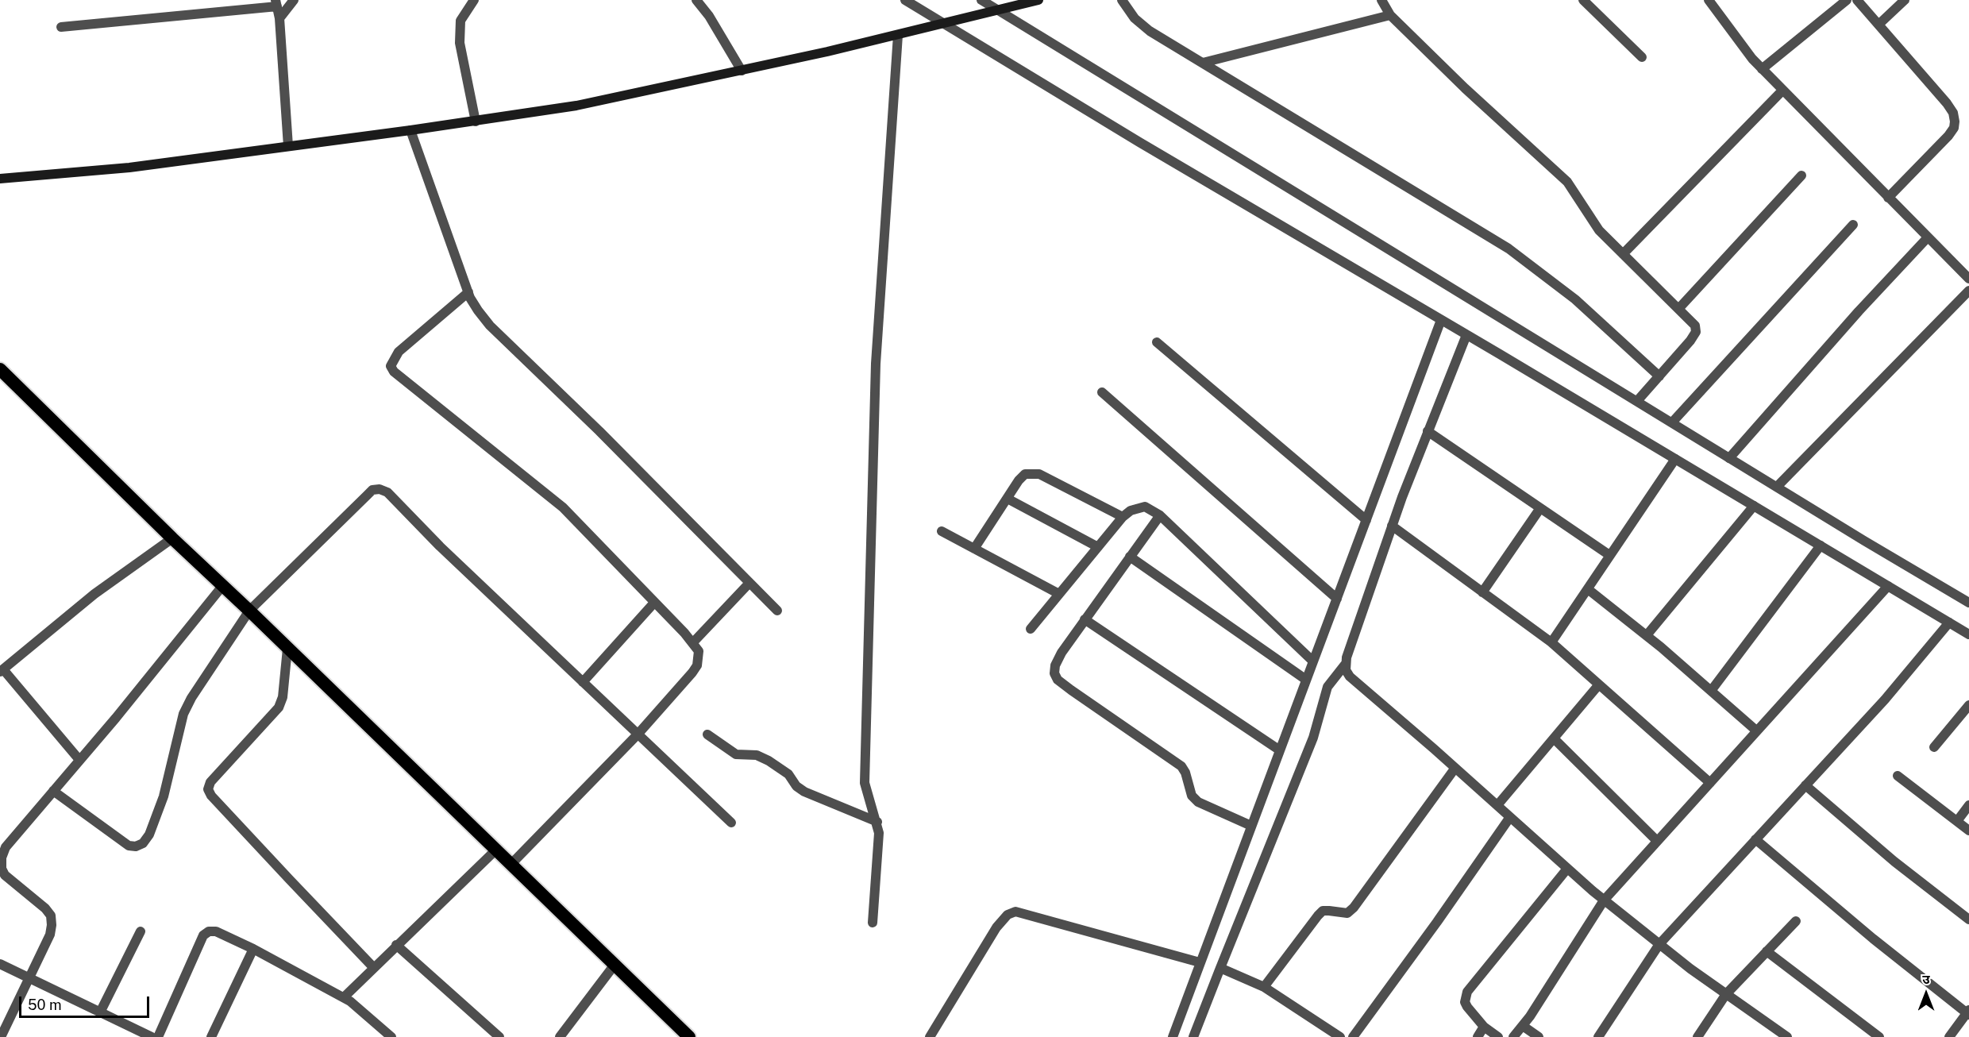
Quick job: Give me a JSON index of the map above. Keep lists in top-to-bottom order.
{
  "scale_bar": "50 m",
  "north": "top"
}
